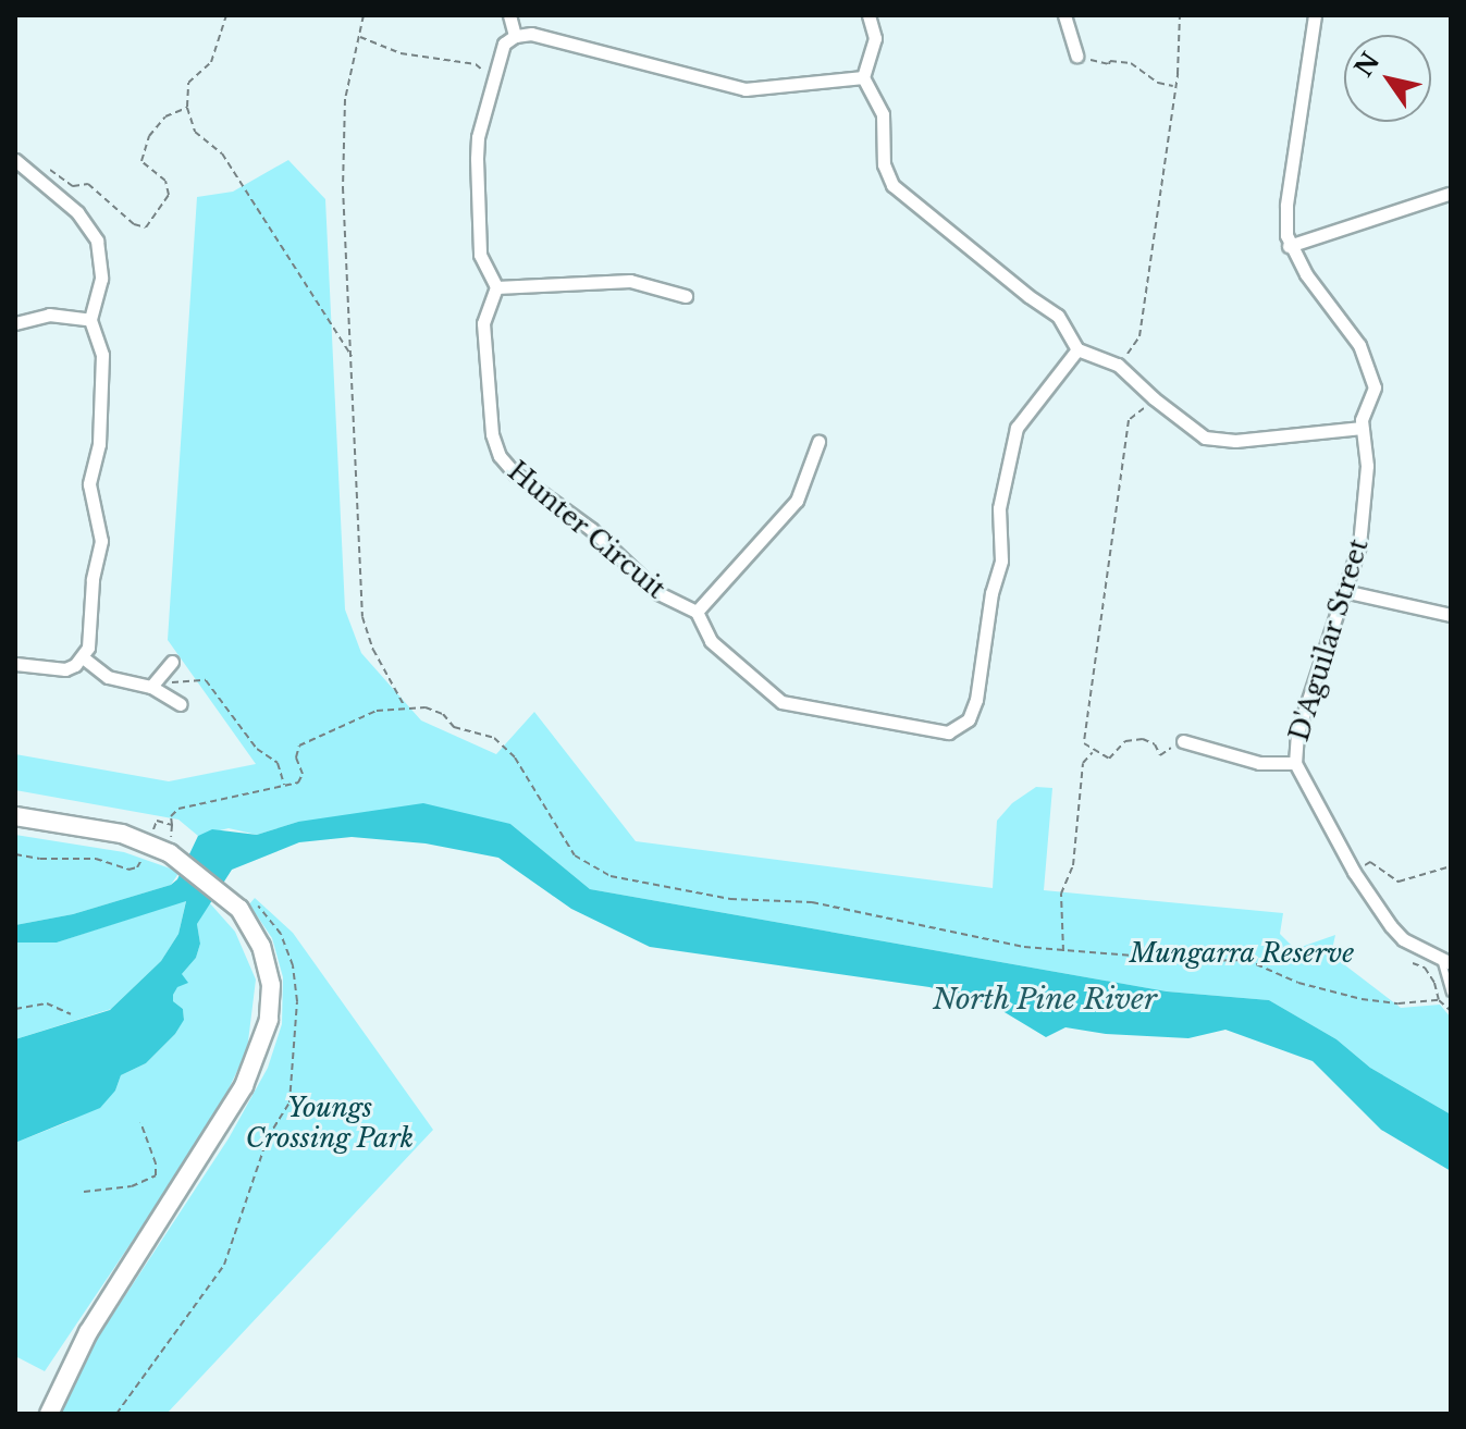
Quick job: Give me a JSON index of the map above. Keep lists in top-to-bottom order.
{
  "streets": {
    "street": ["Hunter Circuit", "D'Aguilar Street"]
  },
  "water": ["North Pine River"],
  "parks": ["Mungarra Reserve", "Youngs Crossing Park"],
  "north": "top left"
}
